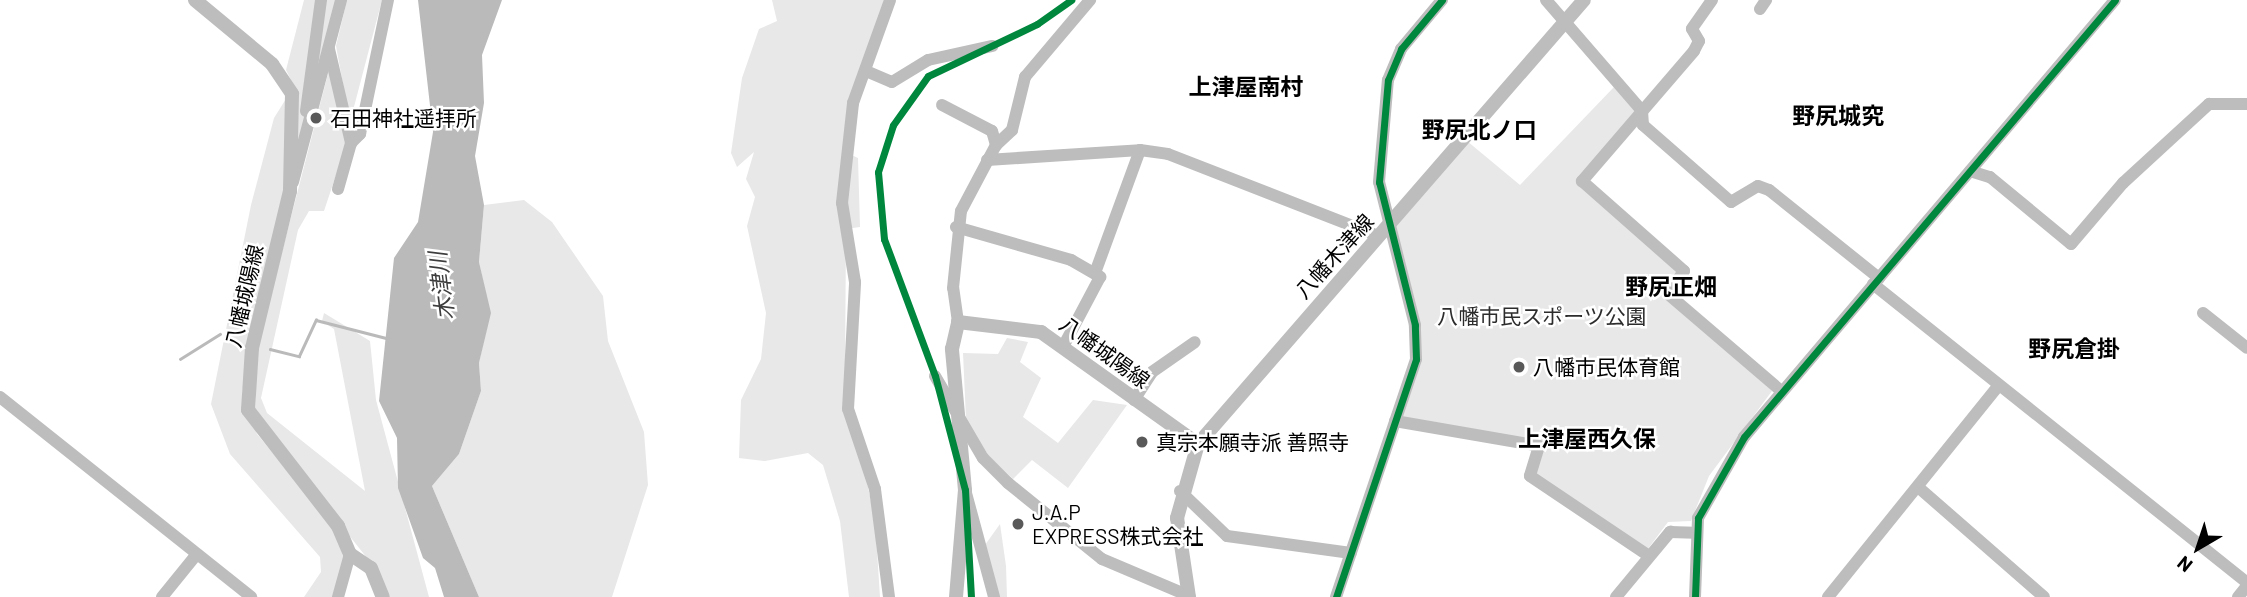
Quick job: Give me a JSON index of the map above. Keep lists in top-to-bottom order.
{
  "streets": {
    "main road": ["八幡木津線", "八幡城陽線"]
  },
  "crossings": [
    ["八幡木津線", "八幡城陽線"]
  ],
  "districts": [
    "上津屋南村",
    "野尻城究",
    "野尻北ノ口",
    "野尻正畑",
    "野尻倉掛",
    "上津屋西久保"
  ],
  "water": ["木津川"],
  "parks": ["八幡市民スポーツ公園"],
  "places": [
    "石田神社遥拝所",
    "八幡市民体育館",
    "真宗本願寺派 善照寺",
    "J.A.P EXPRESS株式会社"
  ],
  "north": "bottom left"
}
